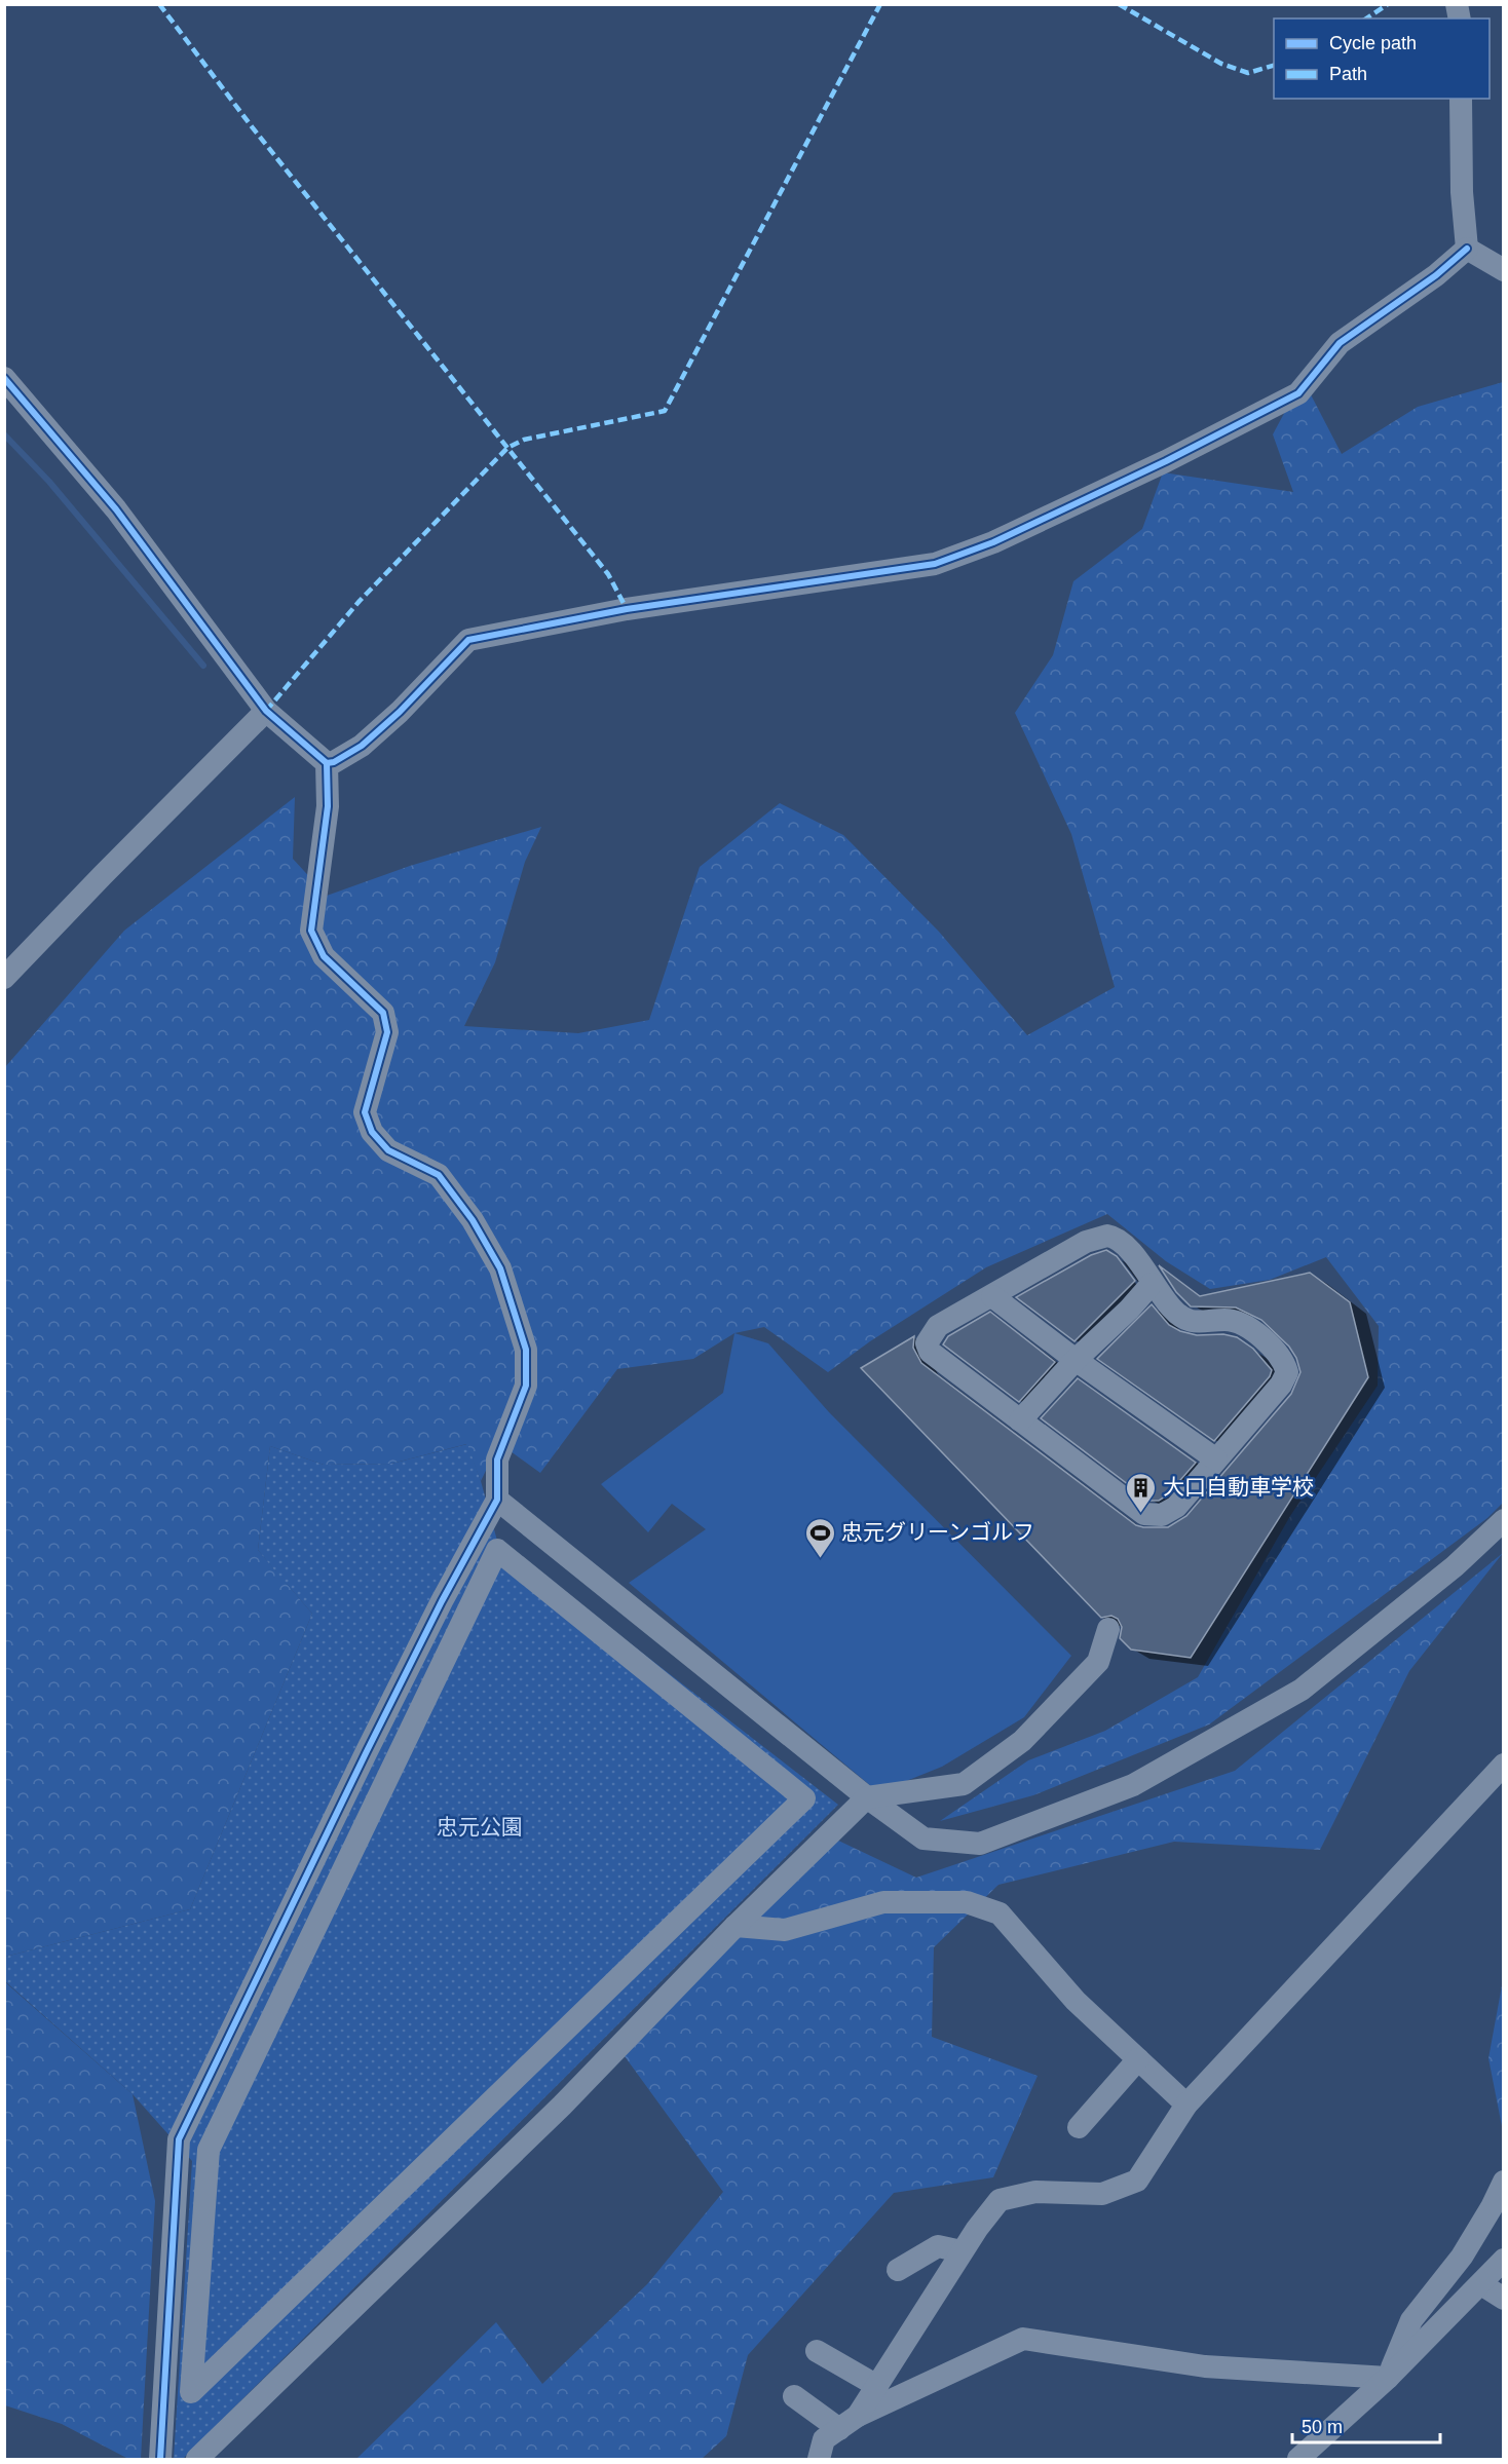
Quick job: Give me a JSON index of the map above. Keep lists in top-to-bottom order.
{
  "parks": ["忠元公園"],
  "places": {
    "building": ["大口自動車学校"],
    "sports": ["忠元グリーンゴルフ"]
  },
  "legend": ["Cycle path", "Path"],
  "scale_bar": "50 m"
}
